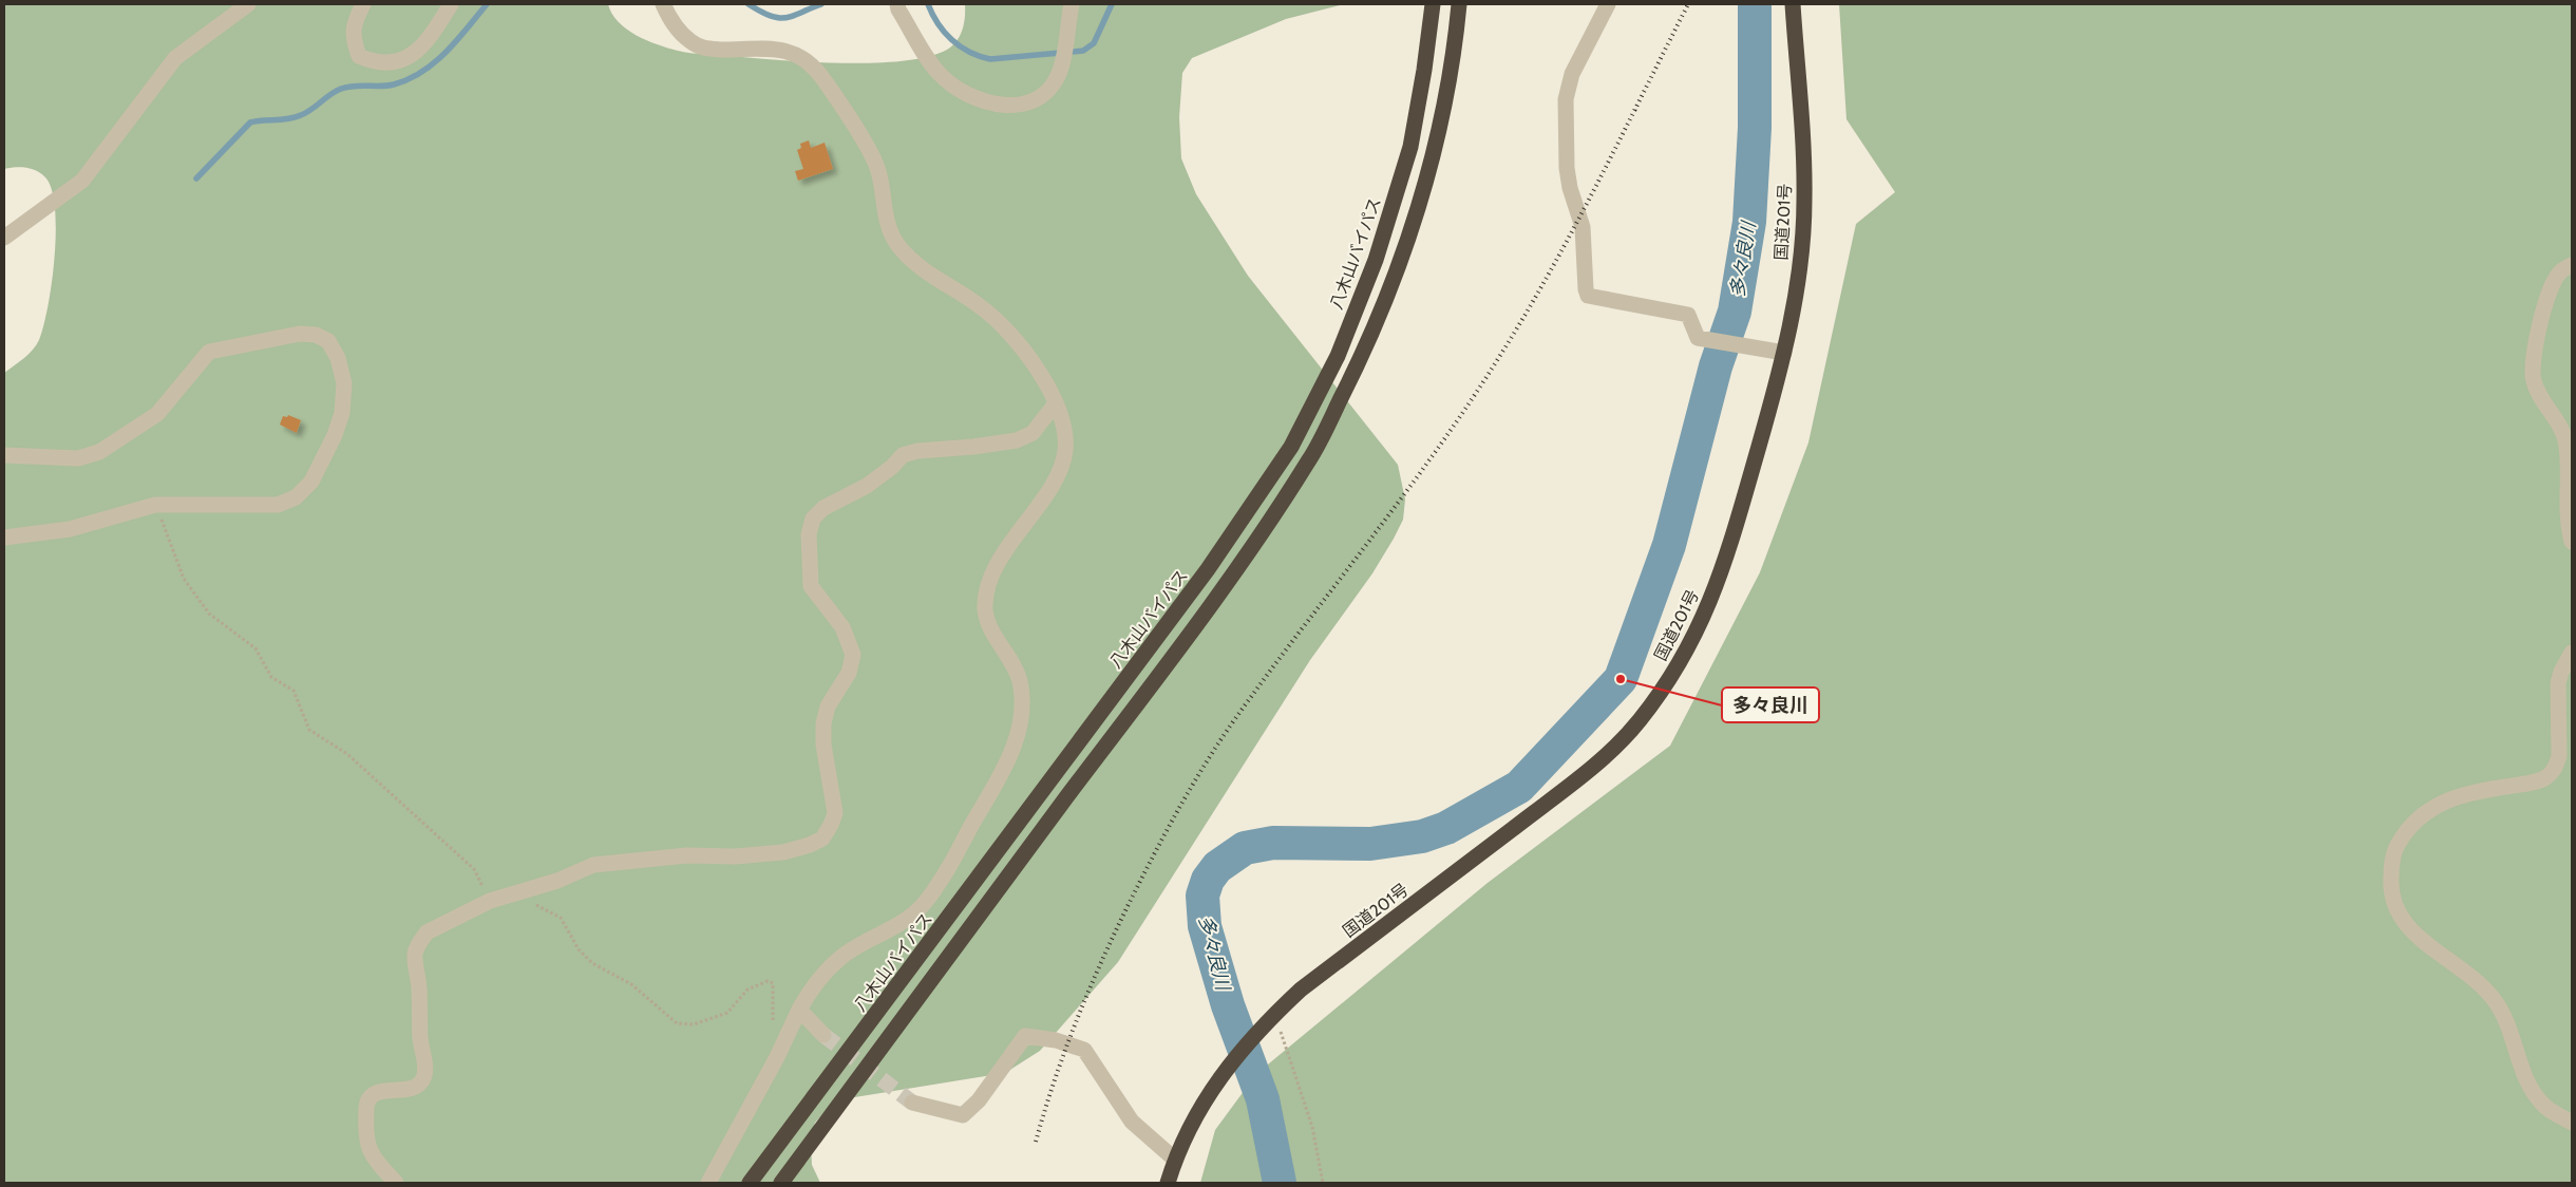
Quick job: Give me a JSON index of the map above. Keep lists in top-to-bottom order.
{
  "streets": {
    "highway": ["国道201号", "八木山バイパス"]
  },
  "water": ["多々良川"],
  "places": ["多々良川"]
}
